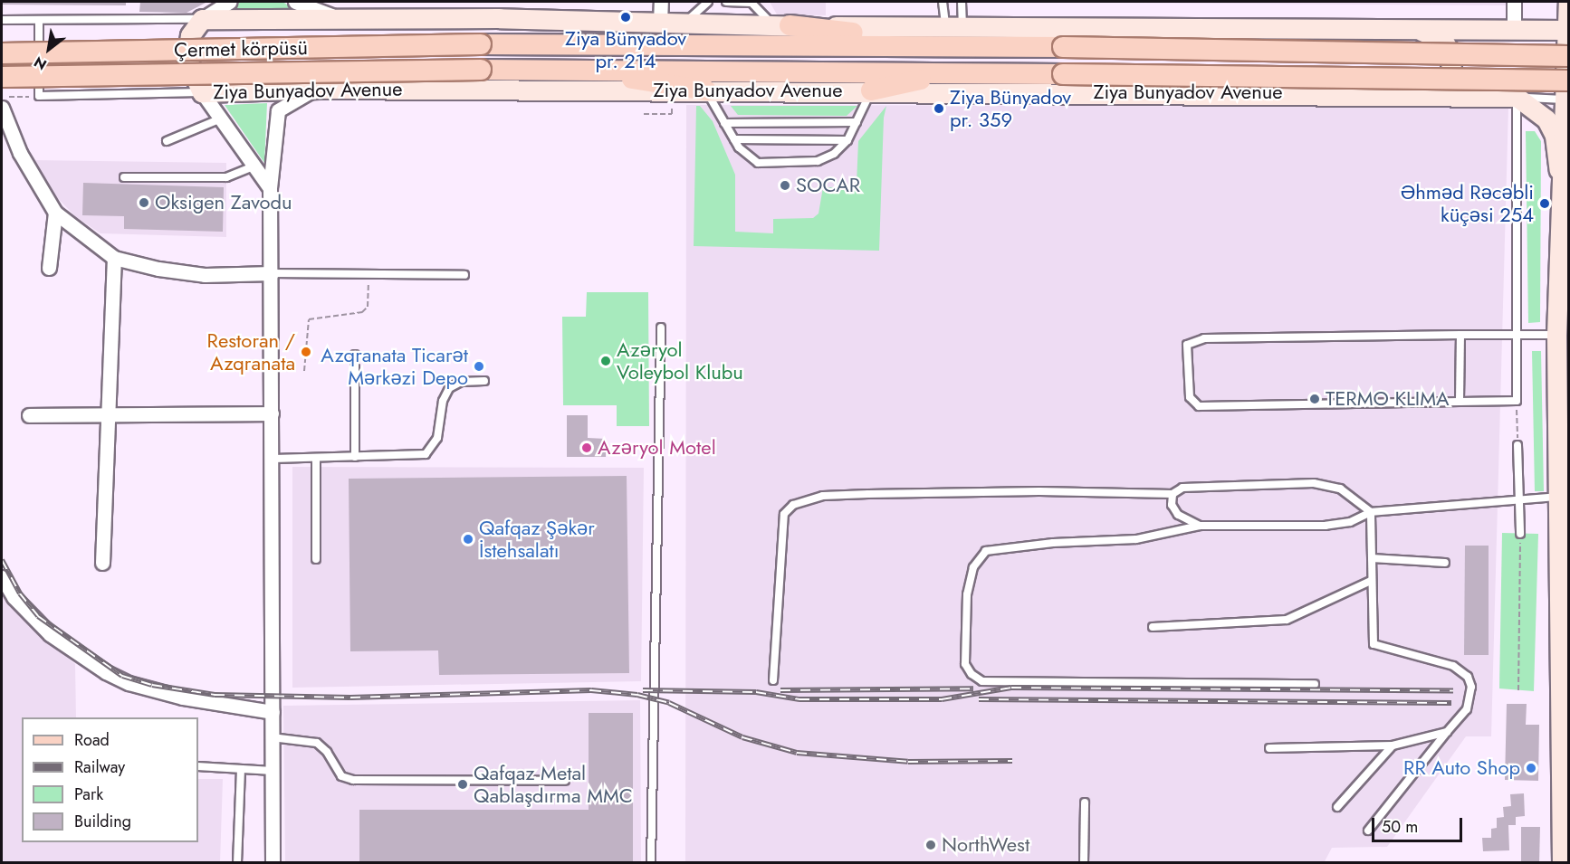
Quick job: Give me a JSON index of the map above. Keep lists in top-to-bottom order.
{
  "streets": {
    "main road": ["Çermet körpüsü", "Ziya Bunyadov Avenue"]
  },
  "crossings": [
    ["Çermet körpüsü", "Ziya Bunyadov Avenue"]
  ],
  "places": [
    "Ziya Bünyadov pr. 214",
    "Ziya Bünyadov pr. 359",
    "SOCAR",
    "Oksigen Zavodu",
    "Əhməd Rəcəbli küçəsi 254",
    "Restoran / Azqranata",
    "Azəryol Voleybol Klubu",
    "Azqranata Ticarət Mərkəzi Depo",
    "TERMO KLIMA",
    "Azəryol Motel",
    "Qafqaz Şəkər İstehsalatı",
    "RR Auto Shop",
    "Qafqaz Metal Qablaşdırma MMC",
    "NorthWest"
  ],
  "legend": [
    "Road",
    "Railway",
    "Park",
    "Building"
  ],
  "scale_bar": "50 m",
  "north": "bottom left"
}
